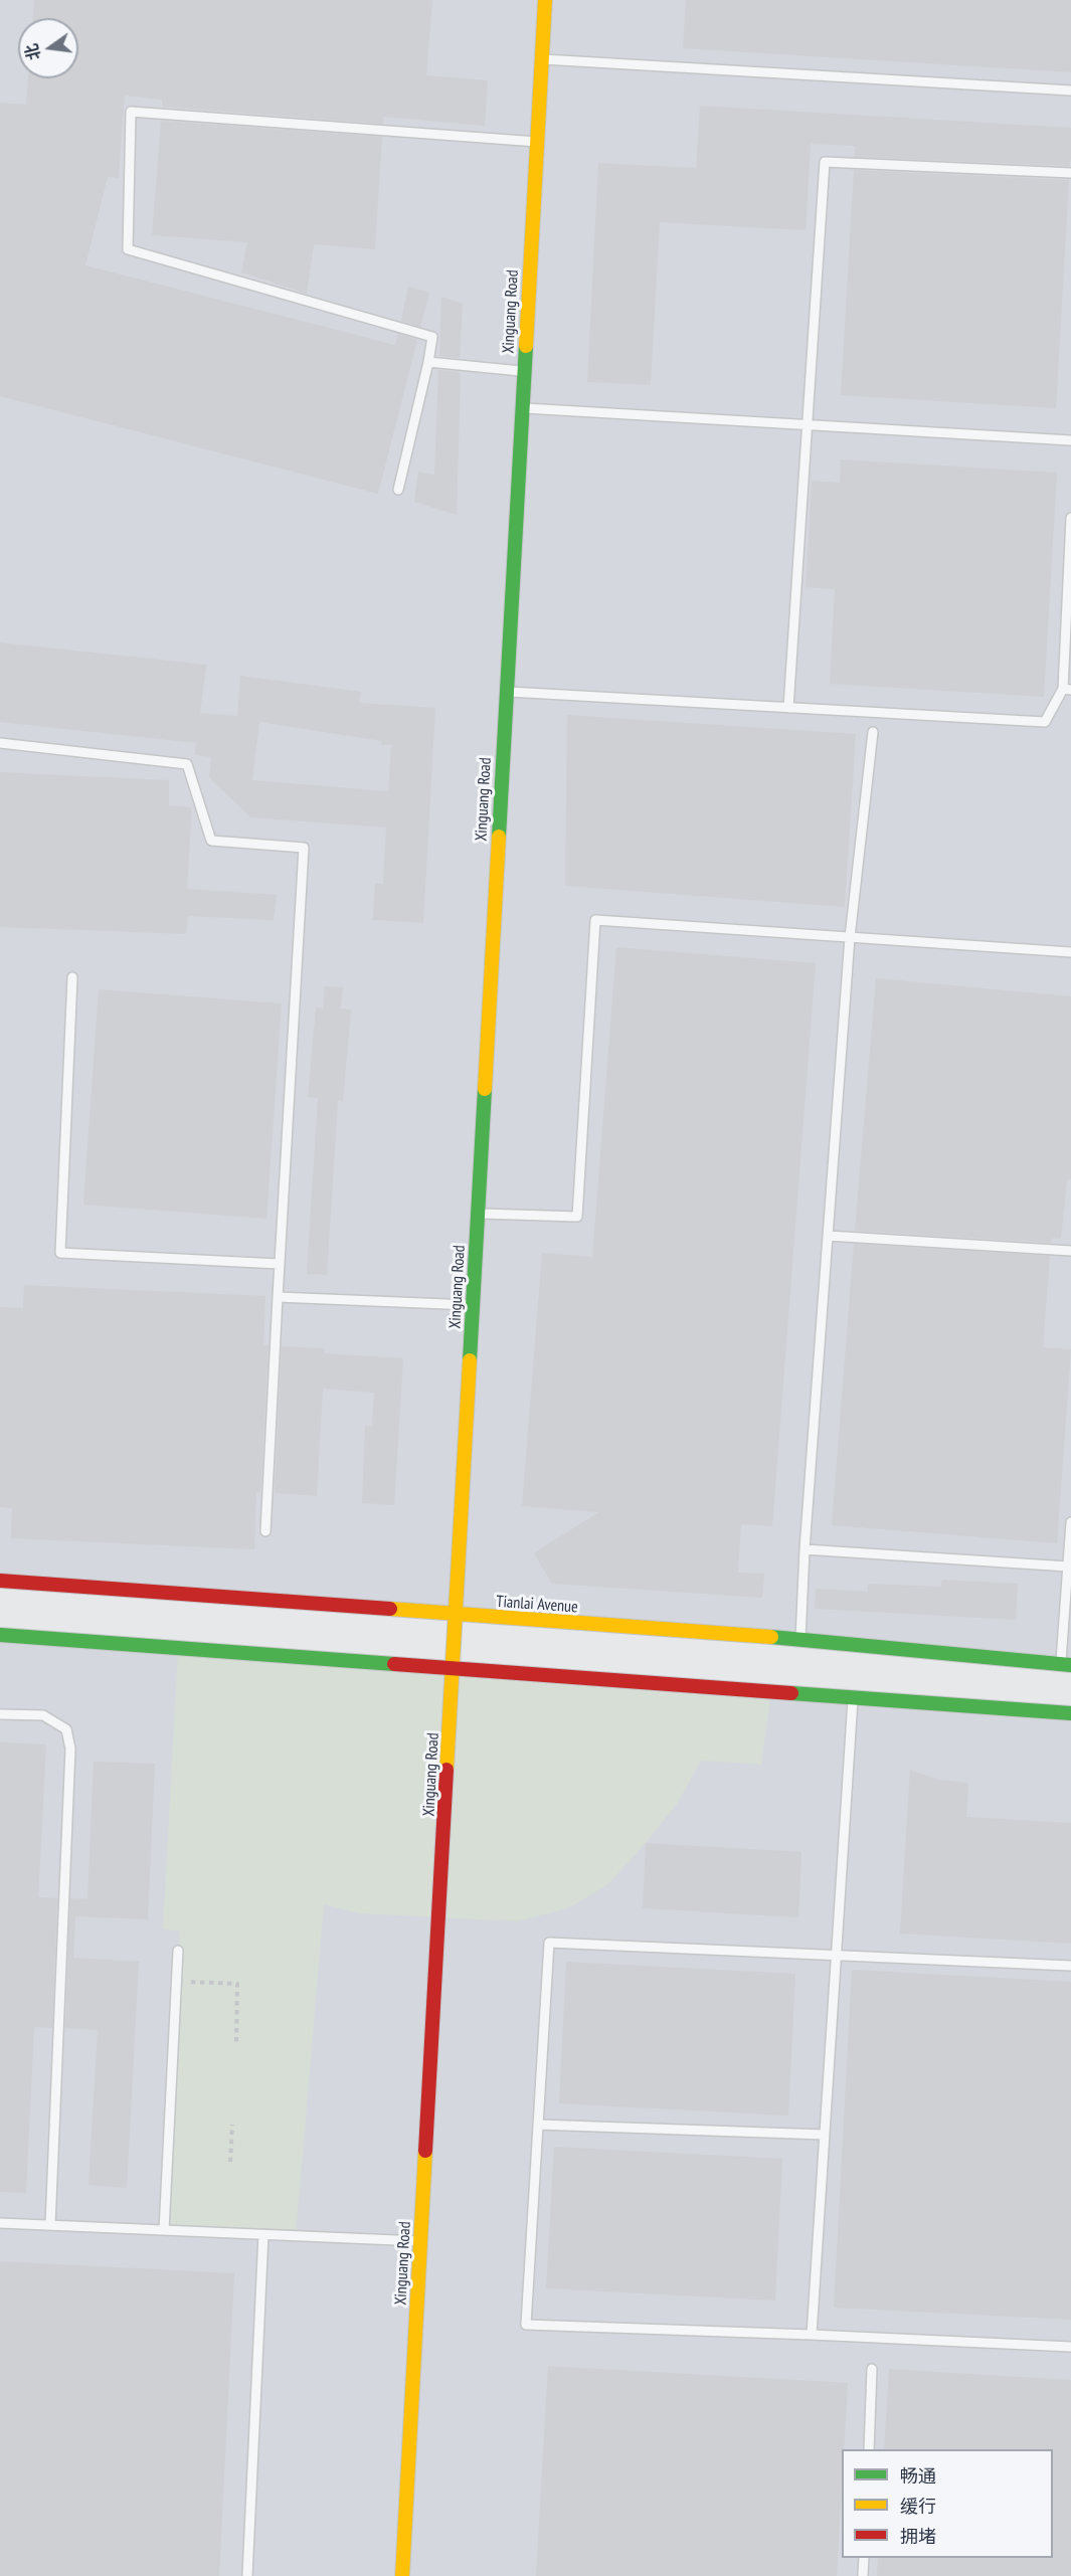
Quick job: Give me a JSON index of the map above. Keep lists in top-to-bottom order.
{
  "streets": {
    "street": ["Xinguang Road", "Tianlai Avenue"]
  },
  "crossings": [
    ["Xinguang Road", "Tianlai Avenue"]
  ],
  "legend": ["畅通", "缓行", "拥堵"],
  "north": "left"
}
